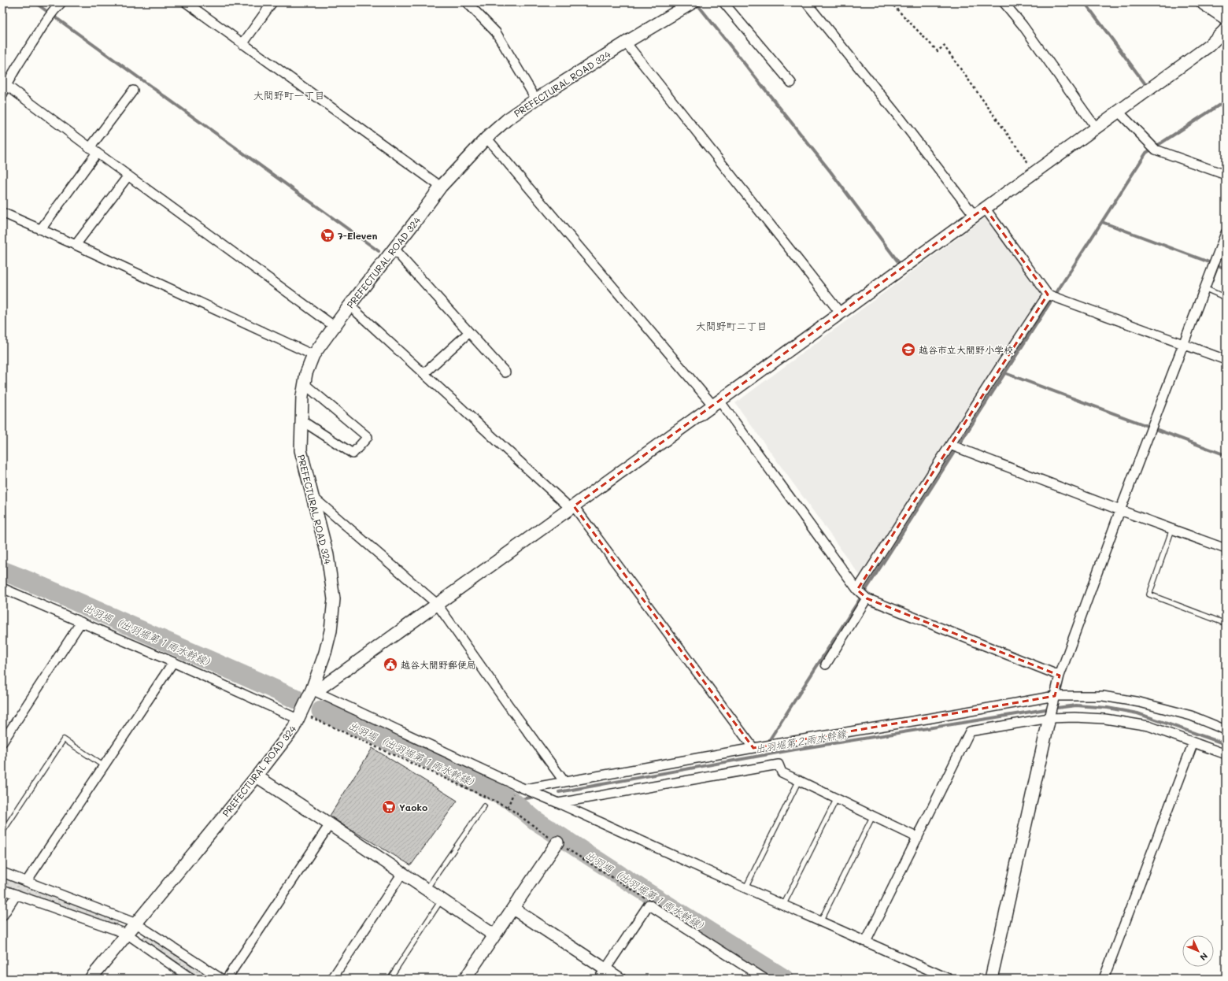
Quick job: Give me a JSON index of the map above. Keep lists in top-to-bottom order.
{
  "streets": {
    "street": ["PREFECTURAL ROAD 324"]
  },
  "districts": ["大間野町一丁目", "大間野町二丁目"],
  "water": ["出羽堀（出羽堀第１雨水幹線）", "出羽堀第２雨水幹線"],
  "places": {
    "supermarket": ["7-Eleven", "Yaoko"],
    "school or university": ["越谷市立大間野小学校"],
    "public building": ["越谷大間野郵便局"]
  },
  "north": "bottom right"
}
